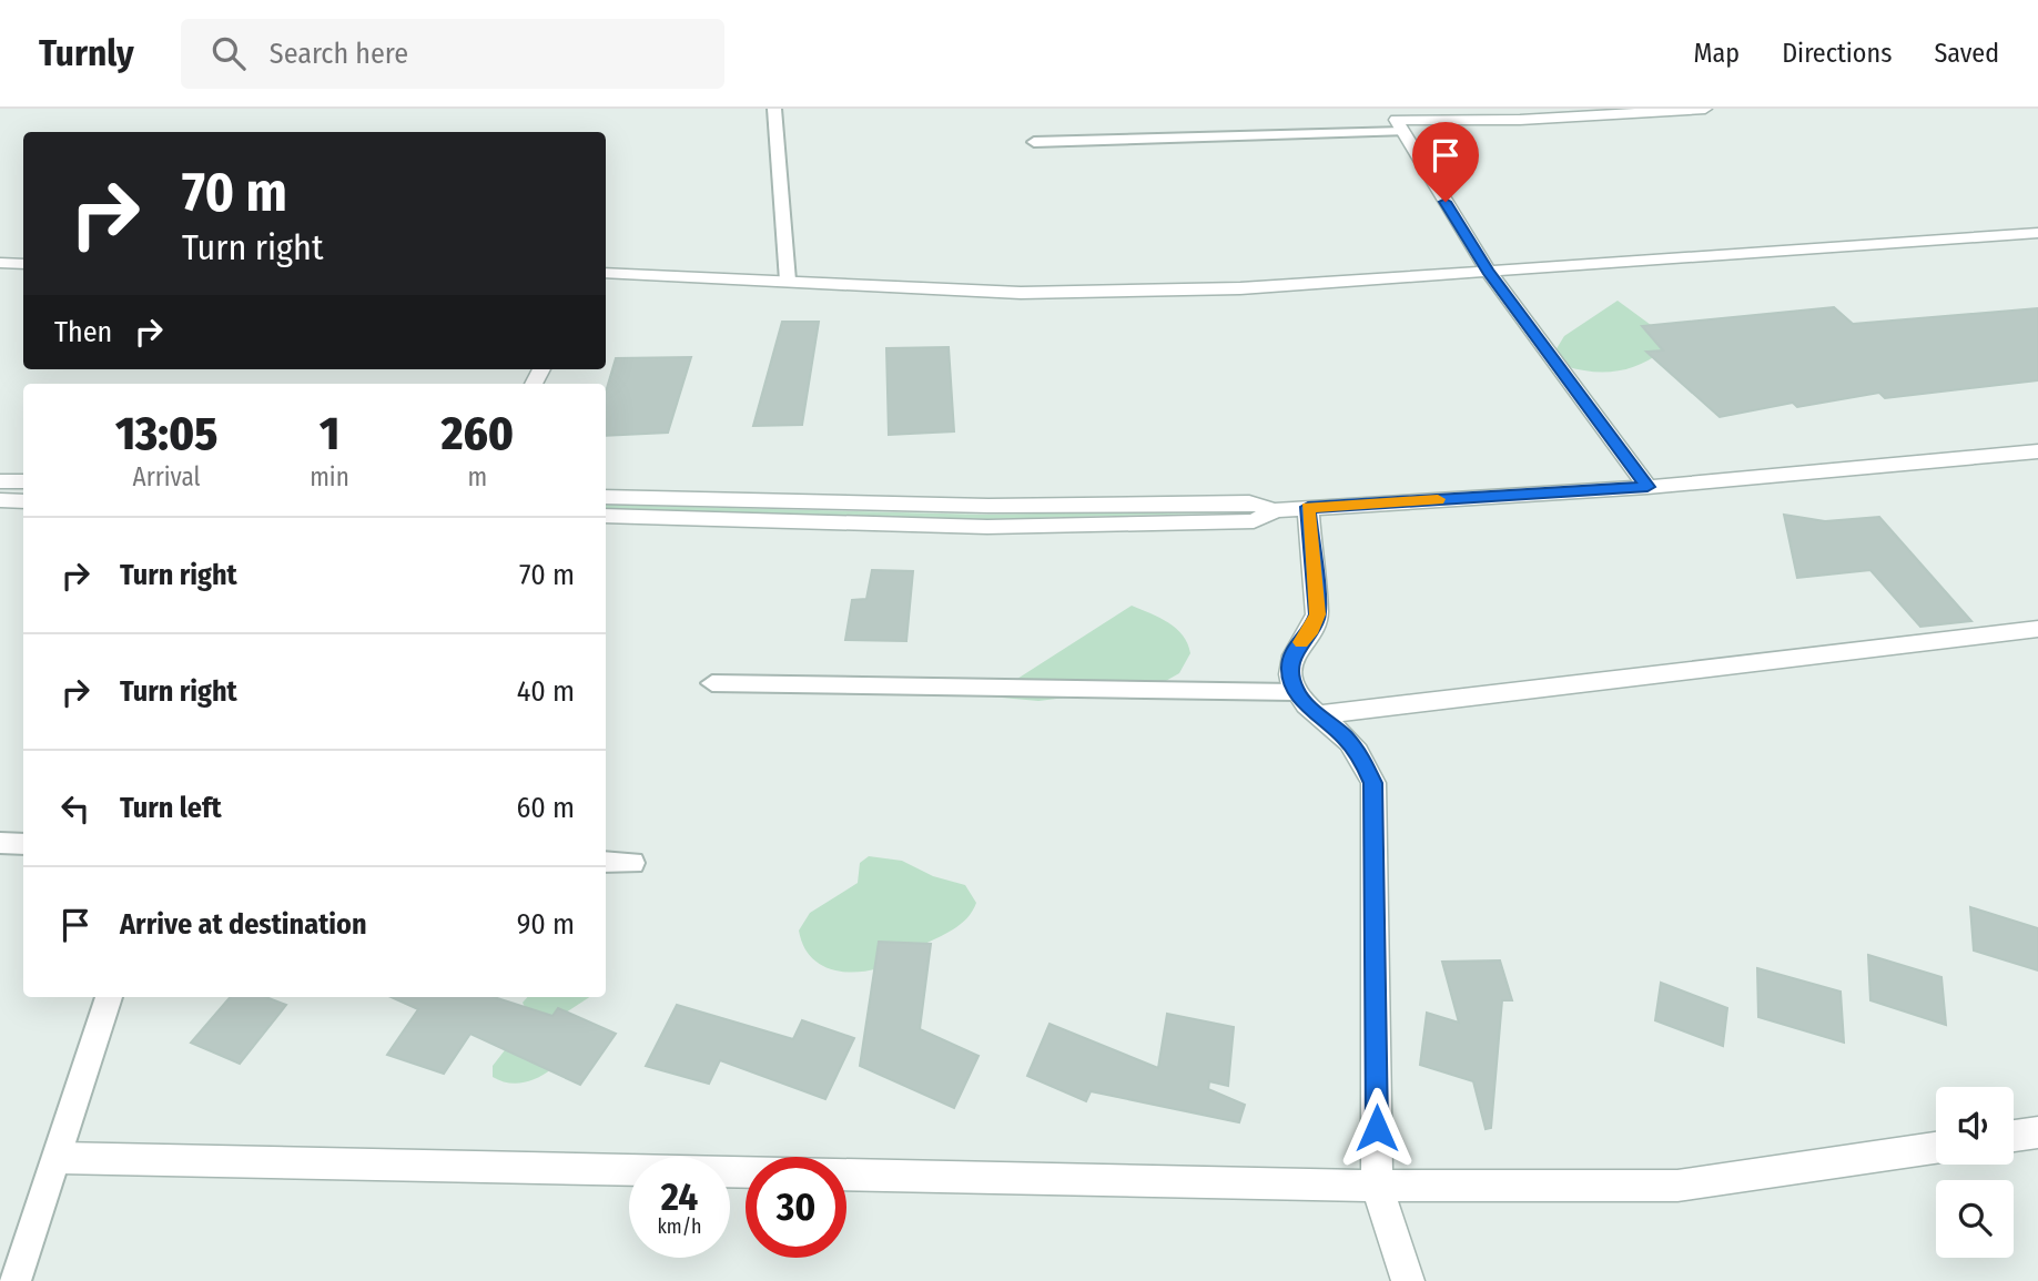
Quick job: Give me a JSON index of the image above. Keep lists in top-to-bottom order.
{
  "page": {
    "header": "Turnly",
    "search": "Search here",
    "nav": ["Map", "Directions", "Saved"],
    "turn": ["70 m", "Turn right"],
    "then": "Then",
    "eta": [
      "13:05",
      "Arrival",
      "1",
      "min",
      "260",
      "m"
    ],
    "list": [
      {
        "name": "Turn right",
        "value": "70 m"
      },
      {
        "name": "Turn right",
        "value": "40 m"
      },
      {
        "name": "Turn left",
        "value": "60 m"
      },
      {
        "name": "Arrive at destination",
        "value": "90 m"
      }
    ],
    "speed": "24 km/h",
    "limit": "30"
  }
}
